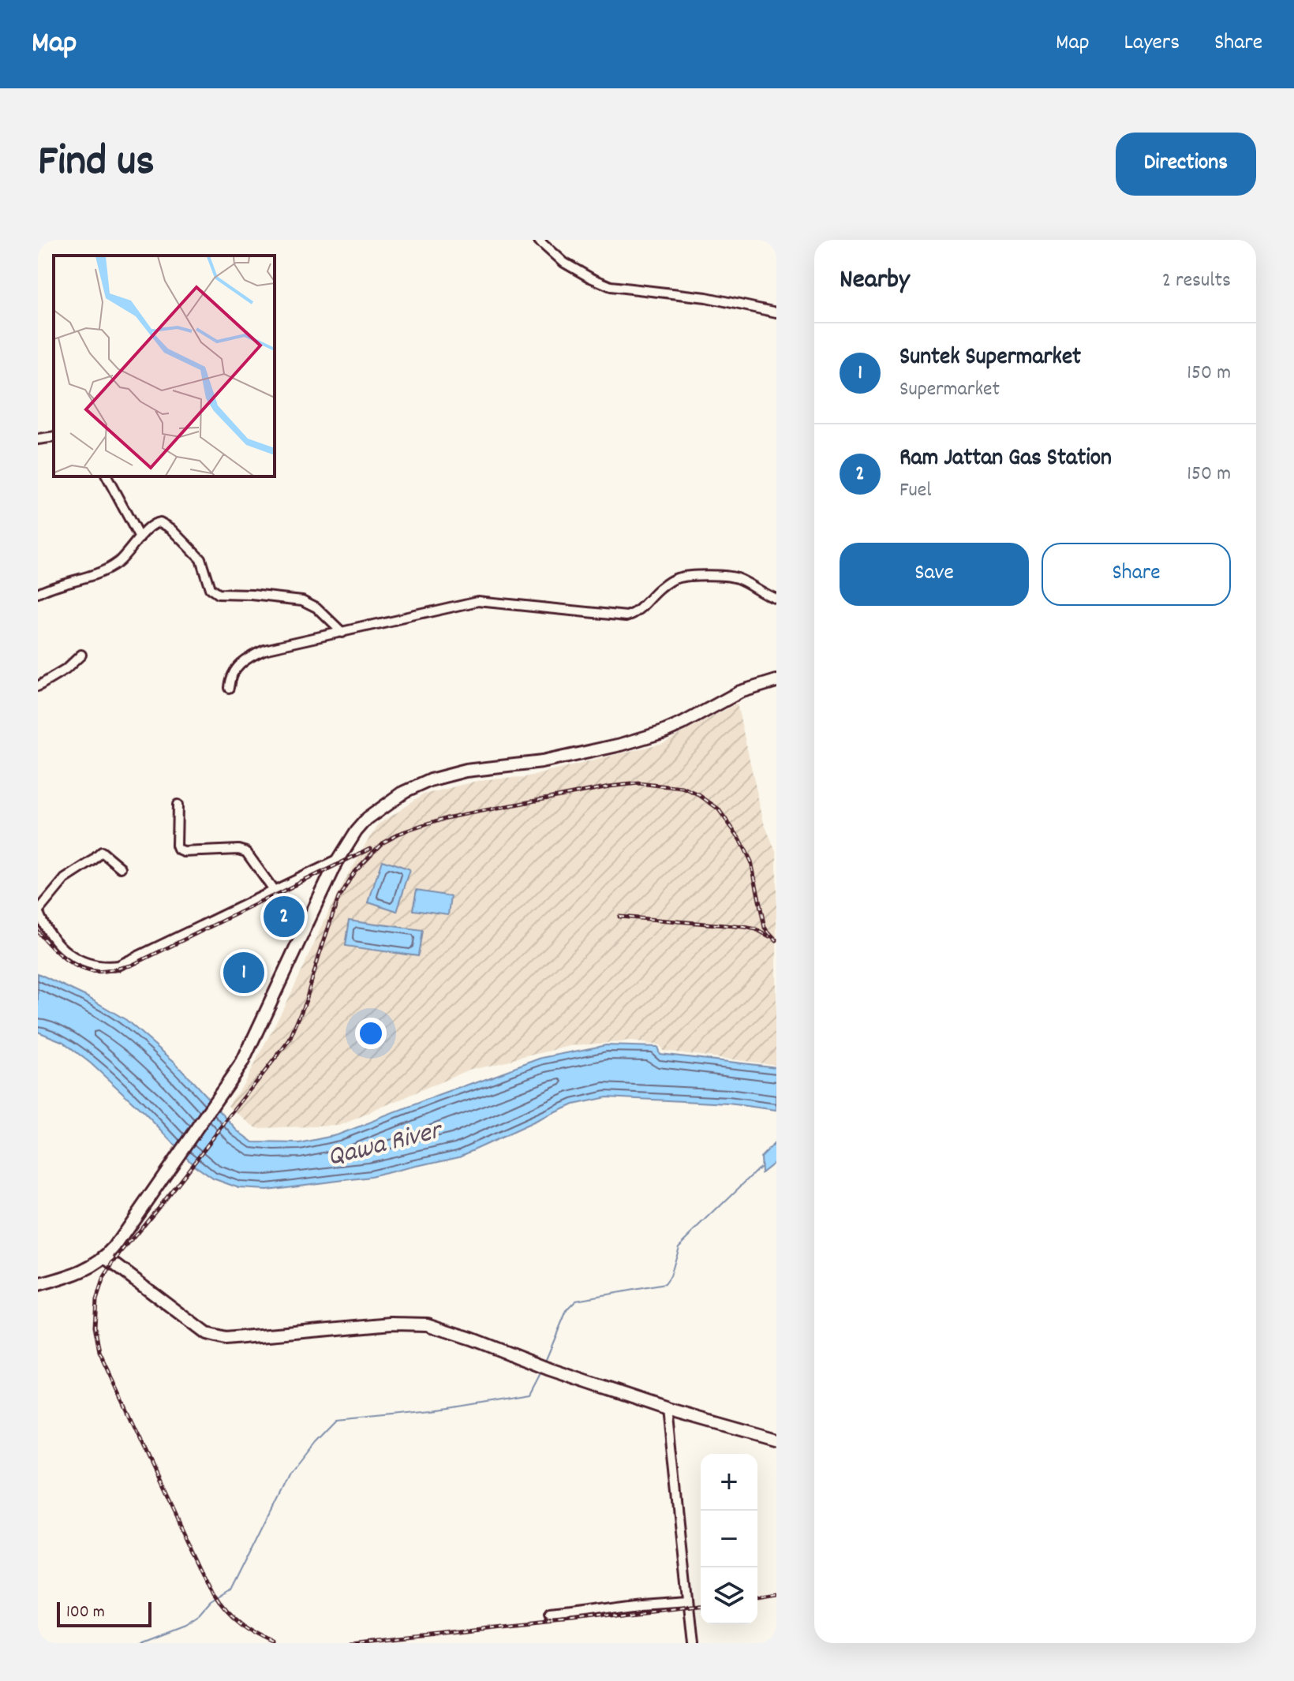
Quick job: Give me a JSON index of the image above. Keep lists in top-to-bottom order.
{
  "water": ["Qawa River"],
  "scale_bar": "100 m",
  "page": {
    "header": "Map",
    "nav": ["Map", "Layers", "Share"],
    "title": "Find us",
    "buttons": [
      "Directions",
      ["Save", "Share"]
    ],
    "heading": ["Nearby", "2 results"],
    "list": [
      {
        "mark": "1",
        "name": "Suntek Supermarket",
        "note": "Supermarket",
        "value": "150 m"
      },
      {
        "mark": "2",
        "name": "Ram Jattan Gas Station",
        "note": "Fuel",
        "value": "150 m"
      }
    ],
    "pins": ["2", "1"],
    "map_buttons": ["+", "−"],
    "scale": "100 m"
  }
}
